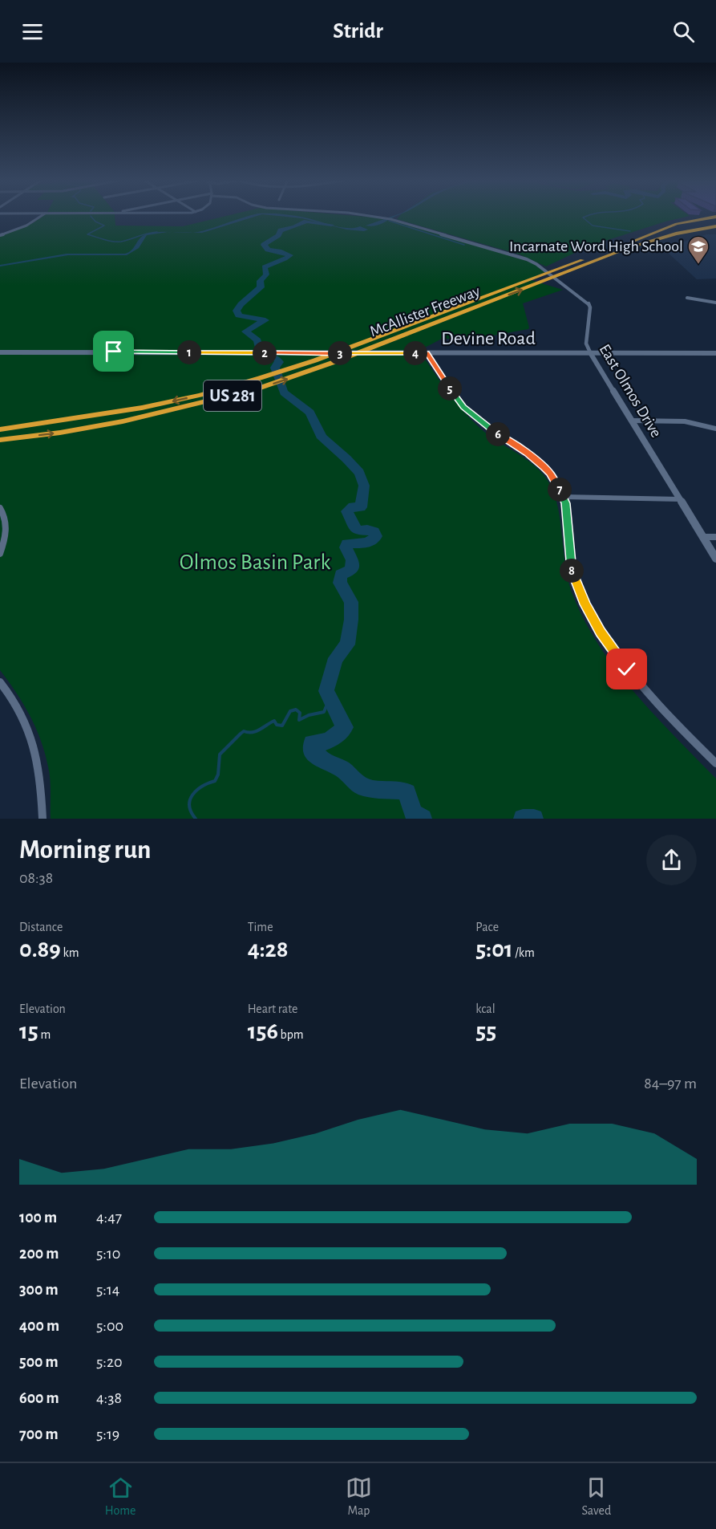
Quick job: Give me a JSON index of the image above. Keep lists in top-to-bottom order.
{
  "streets": {
    "highway": ["McAllister Freeway", "US 281"],
    "street": ["Devine Road", "East Olmos Drive"]
  },
  "crossings": [
    ["Devine Road", "East Olmos Drive"]
  ],
  "parks": ["Olmos Basin Park"],
  "places": {
    "school or university": ["Incarnate Word High School"]
  },
  "page": {
    "header": "Stridr",
    "pins": [
      "1",
      "2",
      "3",
      "4",
      "5",
      "6",
      "7",
      "8"
    ],
    "heading": ["Morning run", "08:38"],
    "stats": [
      ["Distance", "0.89 km"],
      ["Time", "4:28"],
      ["Pace", "5:01 /km"],
      ["Elevation", "15 m"],
      ["Heart rate", "156 bpm"],
      ["kcal", "55"]
    ],
    "chart": ["Elevation", "84–97 m"],
    "list": [
      {
        "name": "100 m",
        "note": "4:47"
      },
      {
        "name": "200 m",
        "note": "5:10"
      },
      {
        "name": "300 m",
        "note": "5:14"
      },
      {
        "name": "400 m",
        "note": "5:00"
      },
      {
        "name": "500 m",
        "note": "5:20"
      },
      {
        "name": "600 m",
        "note": "4:38"
      },
      {
        "name": "700 m",
        "note": "5:19"
      }
    ],
    "tabs": ["Home", "Map", "Saved"]
  }
}
